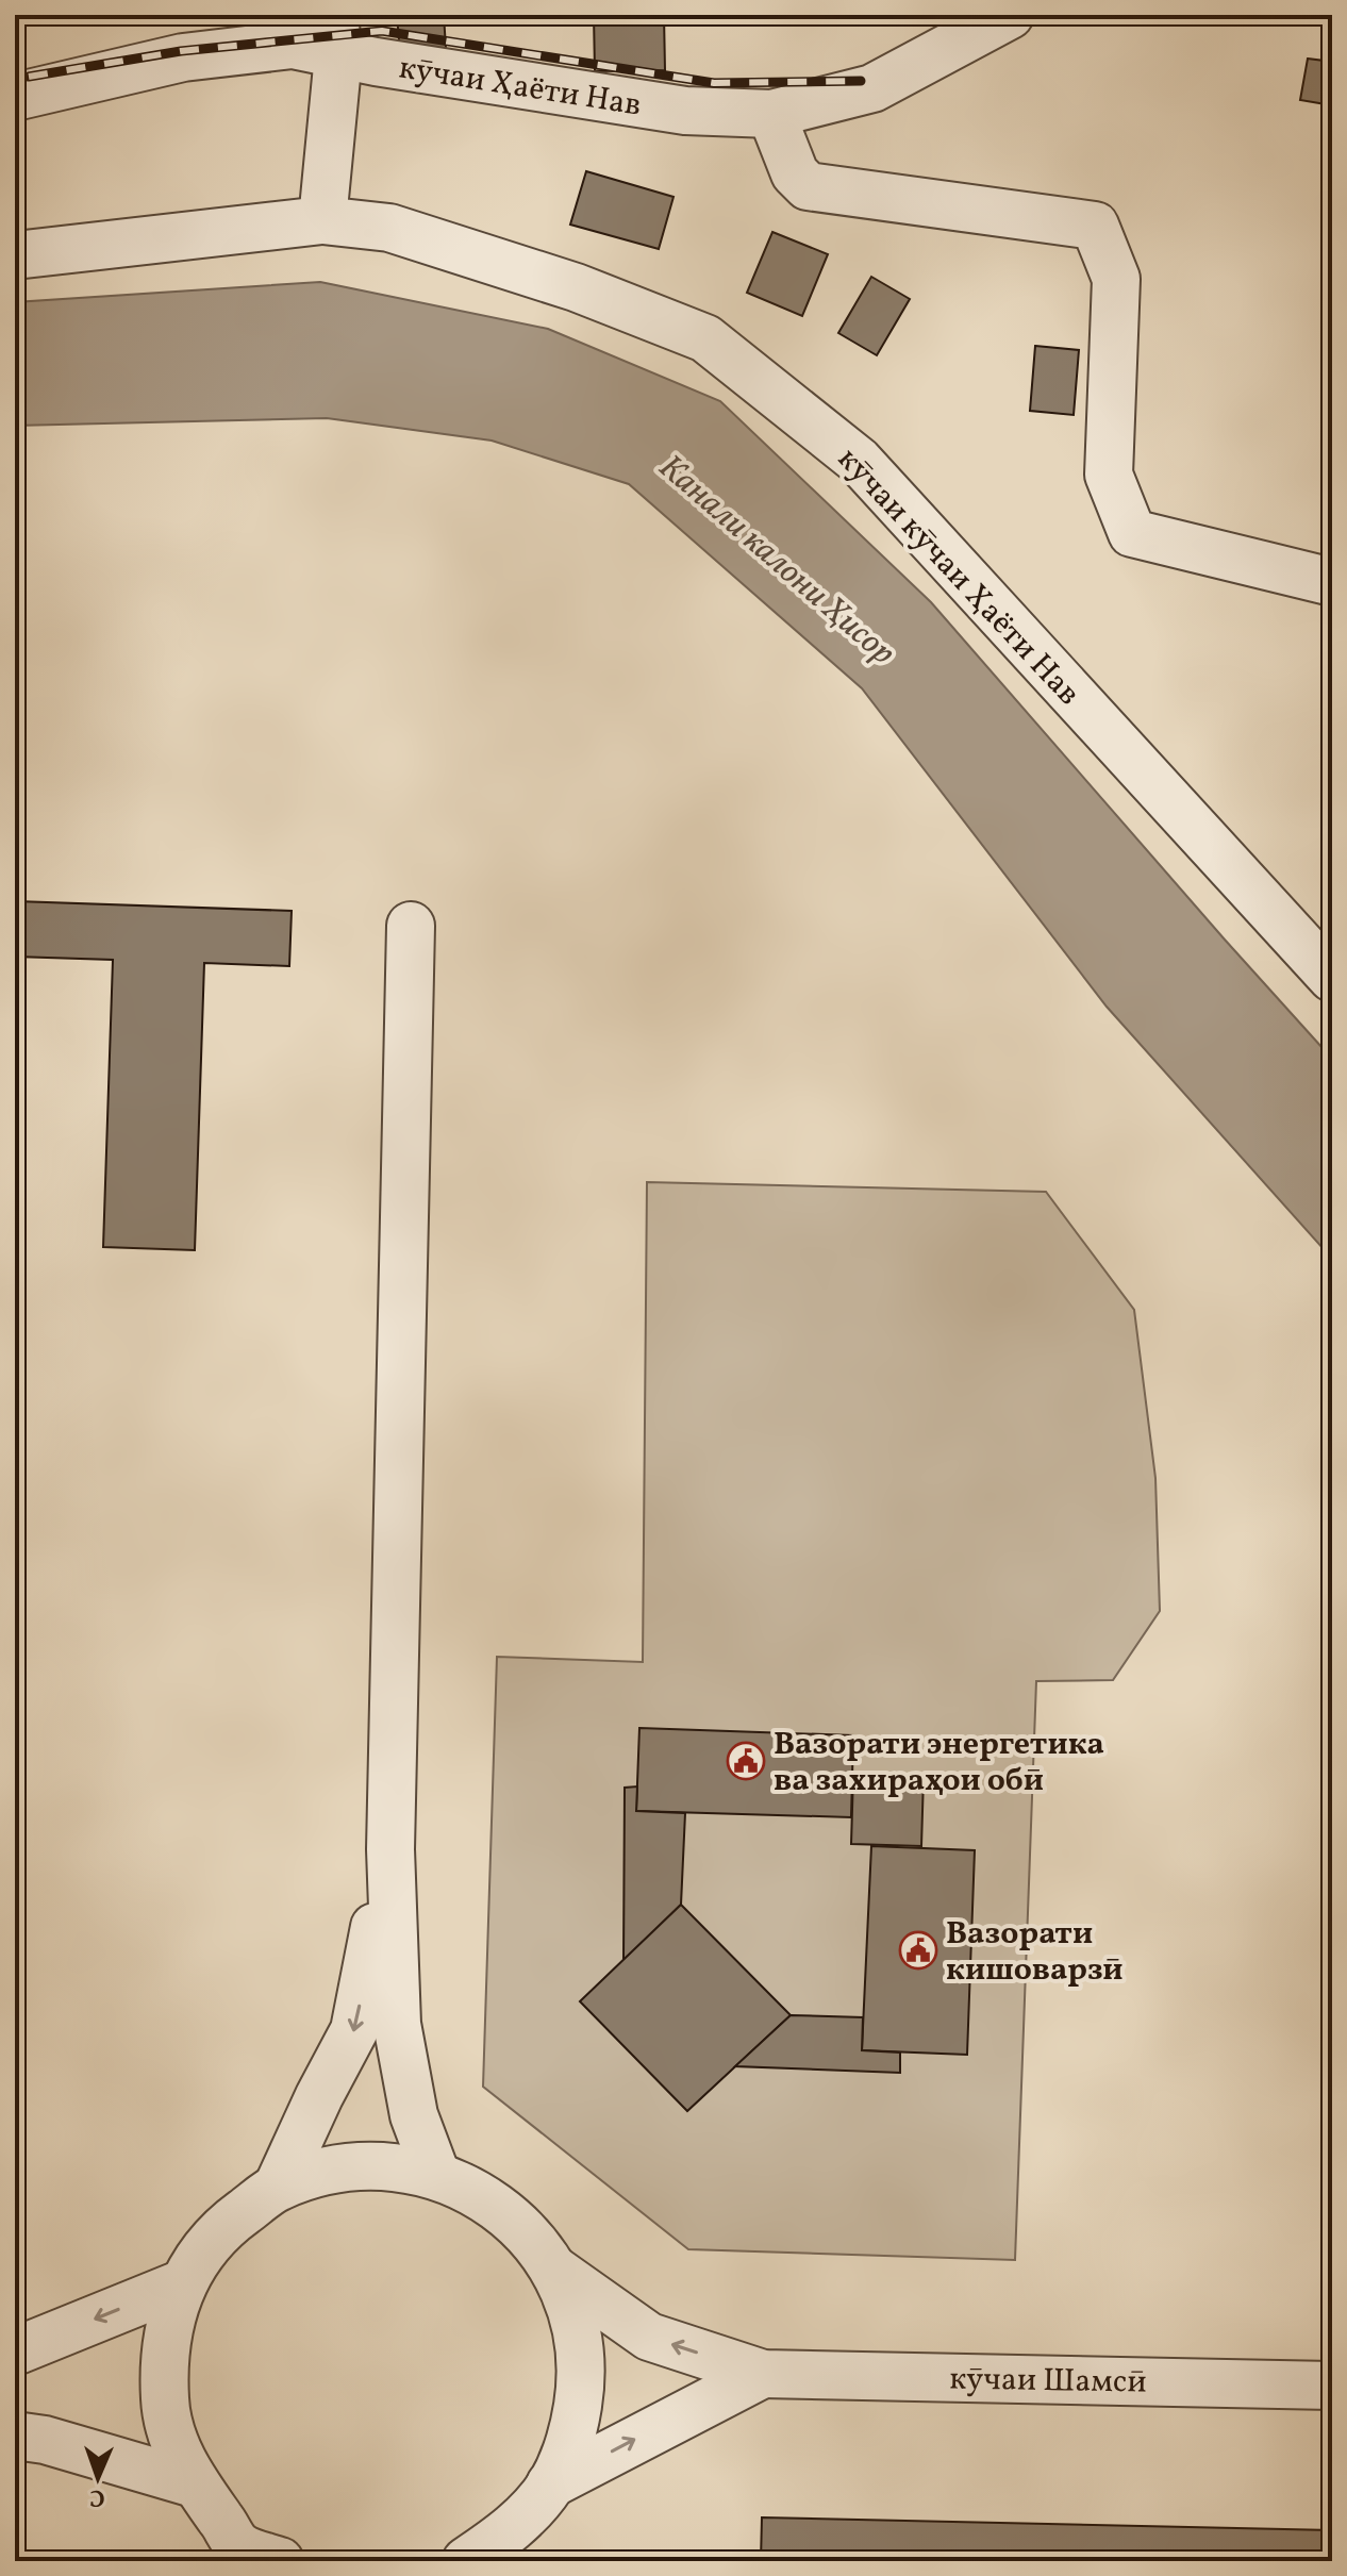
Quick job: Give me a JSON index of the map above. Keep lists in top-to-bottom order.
{
  "streets": {
    "street": ["кӯчаи Ҳаёти Нав", "кӯчаи кӯчаи Ҳаёти Нав", "кӯчаи Шамсӣ"]
  },
  "water": ["Канали калони Ҳисор"],
  "places": {
    "public building": ["Вазорати энергетика ва захираҳои обӣ", "Вазорати кишоварзӣ"]
  },
  "north": "bottom"
}
